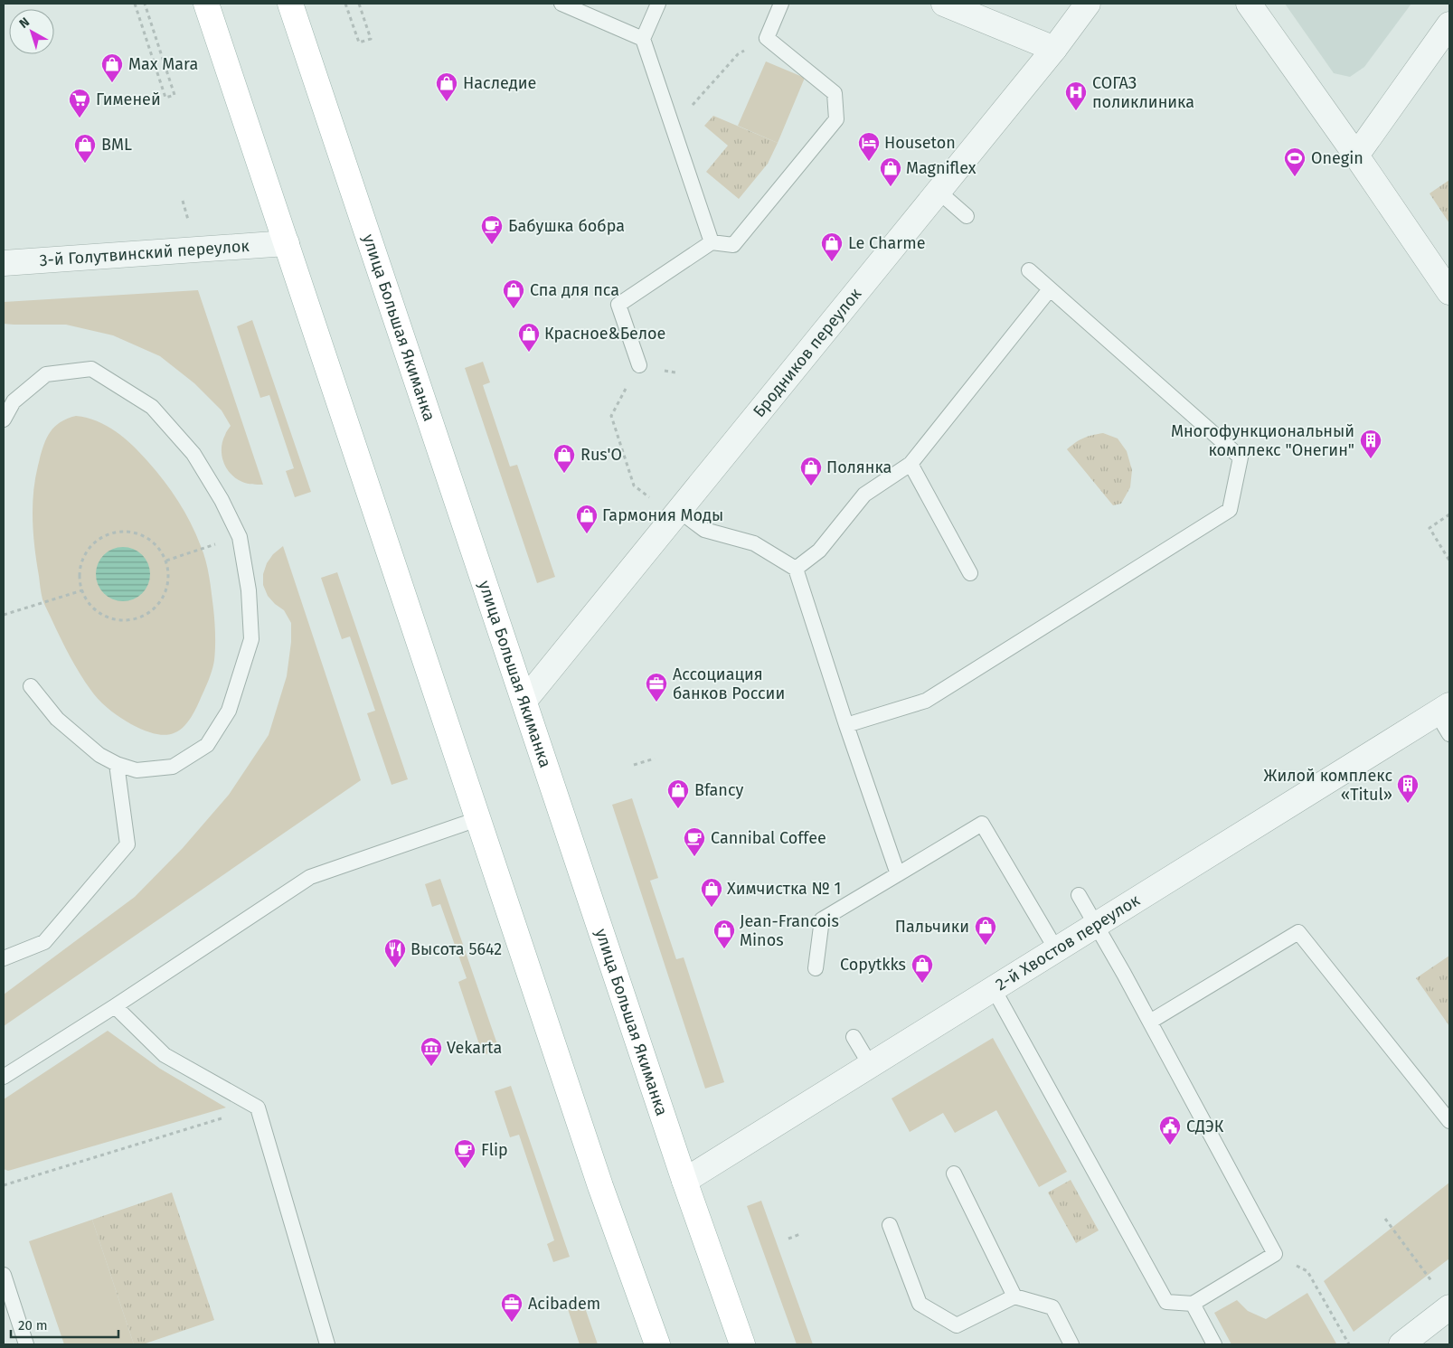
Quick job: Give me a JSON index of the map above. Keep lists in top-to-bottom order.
{
  "streets": {
    "main road": ["улица Большая Якиманка"],
    "street": ["3-й Голутвинский переулок", "Бродников переулок", "2-й Хвостов переулок"]
  },
  "crossings": [
    ["улица Большая Якиманка", "Бродников переулок"],
    ["улица Большая Якиманка", "2-й Хвостов переулок"]
  ],
  "places": {
    "shop": [
      "Max Mara",
      "Наследие",
      "BML",
      "Magniflex",
      "Le Charme",
      "Спа для пса",
      "Красное&Белое",
      "Rus'O",
      "Полянка",
      "Гармония Моды",
      "Bfancy",
      "Химчистка № 1",
      "Пальчики",
      "Jean-Francois Minos",
      "Copytkks"
    ],
    "hospital": ["СОГАЗ поликлиника"],
    "supermarket": ["Гименей"],
    "hotel": ["Houseton"],
    "sports": ["Onegin"],
    "cafe": ["Бабушка бобра", "Cannibal Coffee", "Flip"],
    "building": ["Многофункциональный комплекс \"Онегин\"", "Жилой комплекс «Titul»"],
    "office": ["Ассоциация банков России", "Acibadem"],
    "restaurant": ["Высота 5642"],
    "museum": ["Vekarta"],
    "public building": ["СДЭК"]
  },
  "scale_bar": "20 m",
  "north": "top left"
}
